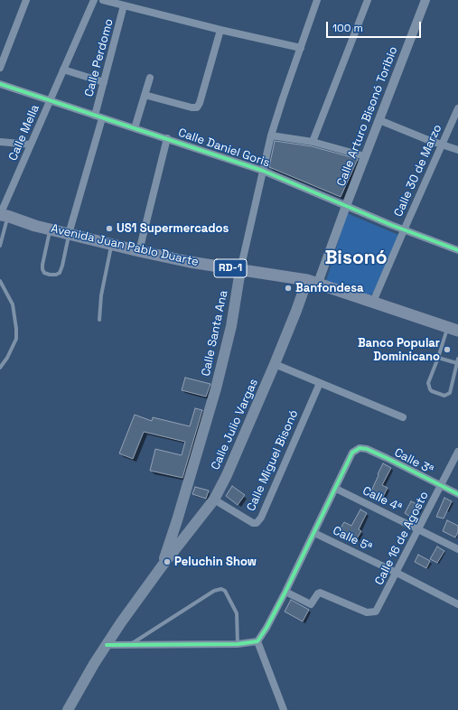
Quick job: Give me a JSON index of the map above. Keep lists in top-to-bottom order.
{
  "streets": {
    "main road": [
      "Avenida Juan Pablo Duarte",
      "RD-1",
      "Calle Santa Ana",
      "Calle Julio Vargas"
    ],
    "street": [
      "Calle Perdomo",
      "Calle Arturo Bisonó Toribio",
      "Calle Mella",
      "Calle Daniel Goris",
      "Calle 30 de Marzo",
      "Calle Miguel Bisonó",
      "Calle 3ª",
      "Calle 4ª",
      "Calle 16 de Agosto",
      "Calle 5ª"
    ]
  },
  "crossings": [
    ["Calle Perdomo", "Calle Daniel Goris"],
    ["Calle Perdomo", "Avenida Juan Pablo Duarte"],
    ["Calle Arturo Bisonó Toribio", "Calle Daniel Goris"],
    ["Calle Arturo Bisonó Toribio", "Avenida Juan Pablo Duarte"],
    ["Calle Arturo Bisonó Toribio", "Calle Julio Vargas"],
    ["Calle Mella", "Calle Daniel Goris"],
    ["Calle Mella", "Avenida Juan Pablo Duarte"],
    ["Calle Daniel Goris", "Calle 30 de Marzo"],
    ["Calle Daniel Goris", "Calle Santa Ana"],
    ["Calle 30 de Marzo", "Avenida Juan Pablo Duarte"],
    ["Avenida Juan Pablo Duarte", "Calle Santa Ana"],
    ["Avenida Juan Pablo Duarte", "Calle Julio Vargas"],
    ["Calle Santa Ana", "Calle Julio Vargas"],
    ["Calle Julio Vargas", "Calle Miguel Bisonó"],
    ["Calle 3ª", "Calle 4ª"],
    ["Calle 3ª", "Calle 16 de Agosto"],
    ["Calle 4ª", "Calle 16 de Agosto"],
    ["Calle 16 de Agosto", "Calle 5ª"]
  ],
  "districts": ["Bisonó"],
  "places": [
    "US1 Supermercados",
    "Banfondesa",
    "Banco Popular Dominicano",
    "Peluchin Show"
  ],
  "scale_bar": "100 m"
}
